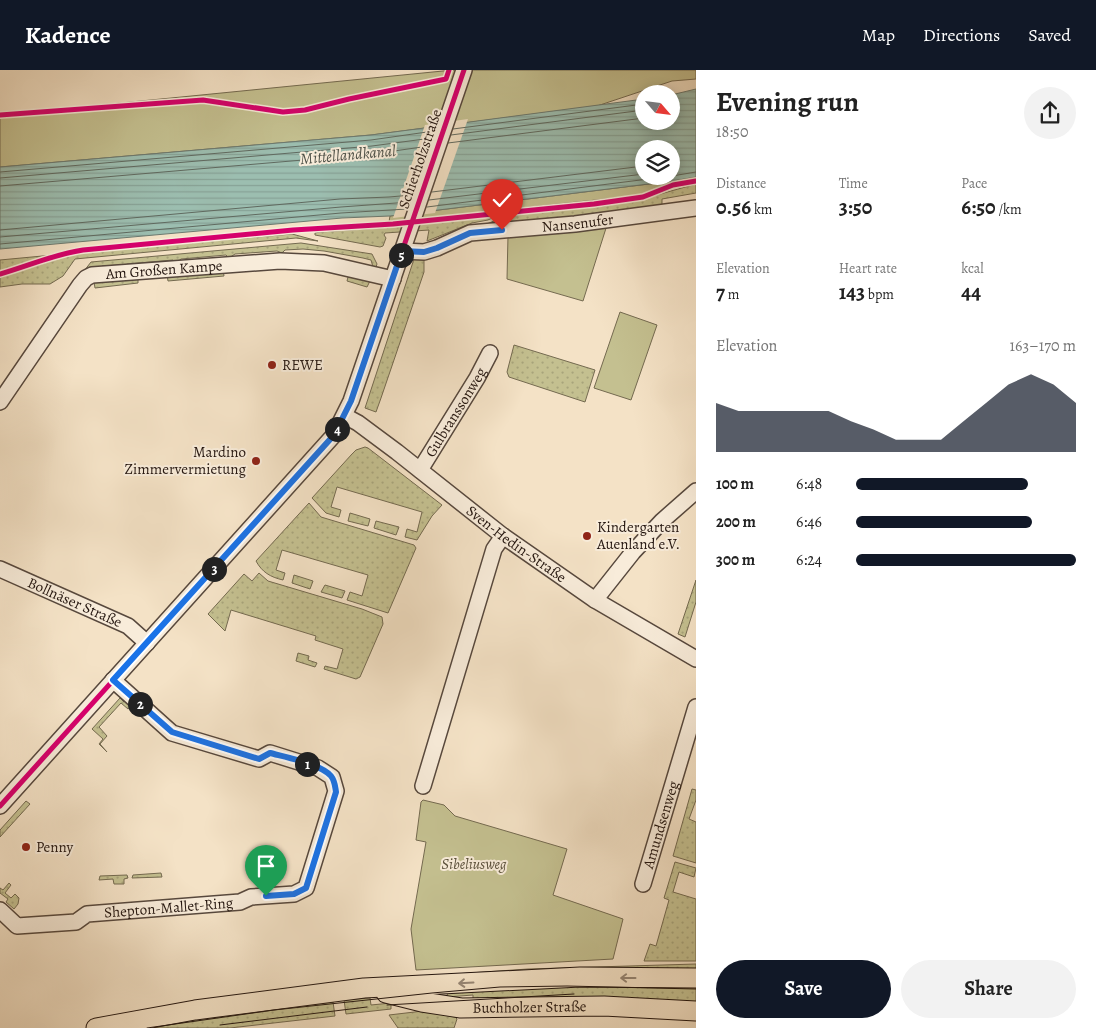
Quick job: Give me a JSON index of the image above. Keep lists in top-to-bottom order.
{
  "streets": {
    "main road": ["Buchholzer Straße"],
    "street": [
      "Schierholzstraße",
      "Nansenufer",
      "Am Großen Kampe",
      "Gulbranssonweg",
      "Sven-Hedin-Straße",
      "Bollnäser Straße",
      "Amundsenweg",
      "Shepton-Mallet-Ring"
    ]
  },
  "crossings": [
    ["Schierholzstraße", "Nansenufer"],
    ["Schierholzstraße", "Am Großen Kampe"],
    ["Schierholzstraße", "Sven-Hedin-Straße"],
    ["Schierholzstraße", "Bollnäser Straße"],
    ["Schierholzstraße", "Shepton-Mallet-Ring"],
    ["Gulbranssonweg", "Sven-Hedin-Straße"]
  ],
  "water": ["Mittellandkanal"],
  "parks": ["Sibeliusweg"],
  "places": [
    "REWE",
    "Mardino Zimmervermietung",
    "Kindergarten Auenland e.V.",
    "Penny"
  ],
  "north": "bottom right",
  "page": {
    "header": "Kadence",
    "nav": ["Map", "Directions", "Saved"],
    "heading": ["Evening run", "18:50"],
    "stats": [
      ["Distance", "0.56 km"],
      ["Time", "3:50"],
      ["Pace", "6:50 /km"],
      ["Elevation", "7 m"],
      ["Heart rate", "143 bpm"],
      ["kcal", "44"]
    ],
    "pins": [
      "5",
      "4",
      "3",
      "2",
      "1"
    ],
    "chart": ["Elevation", "163–170 m"],
    "list": [
      {
        "name": "100 m",
        "note": "6:48"
      },
      {
        "name": "200 m",
        "note": "6:46"
      },
      {
        "name": "300 m",
        "note": "6:24"
      }
    ],
    "buttons": ["Save", "Share"]
  }
}
